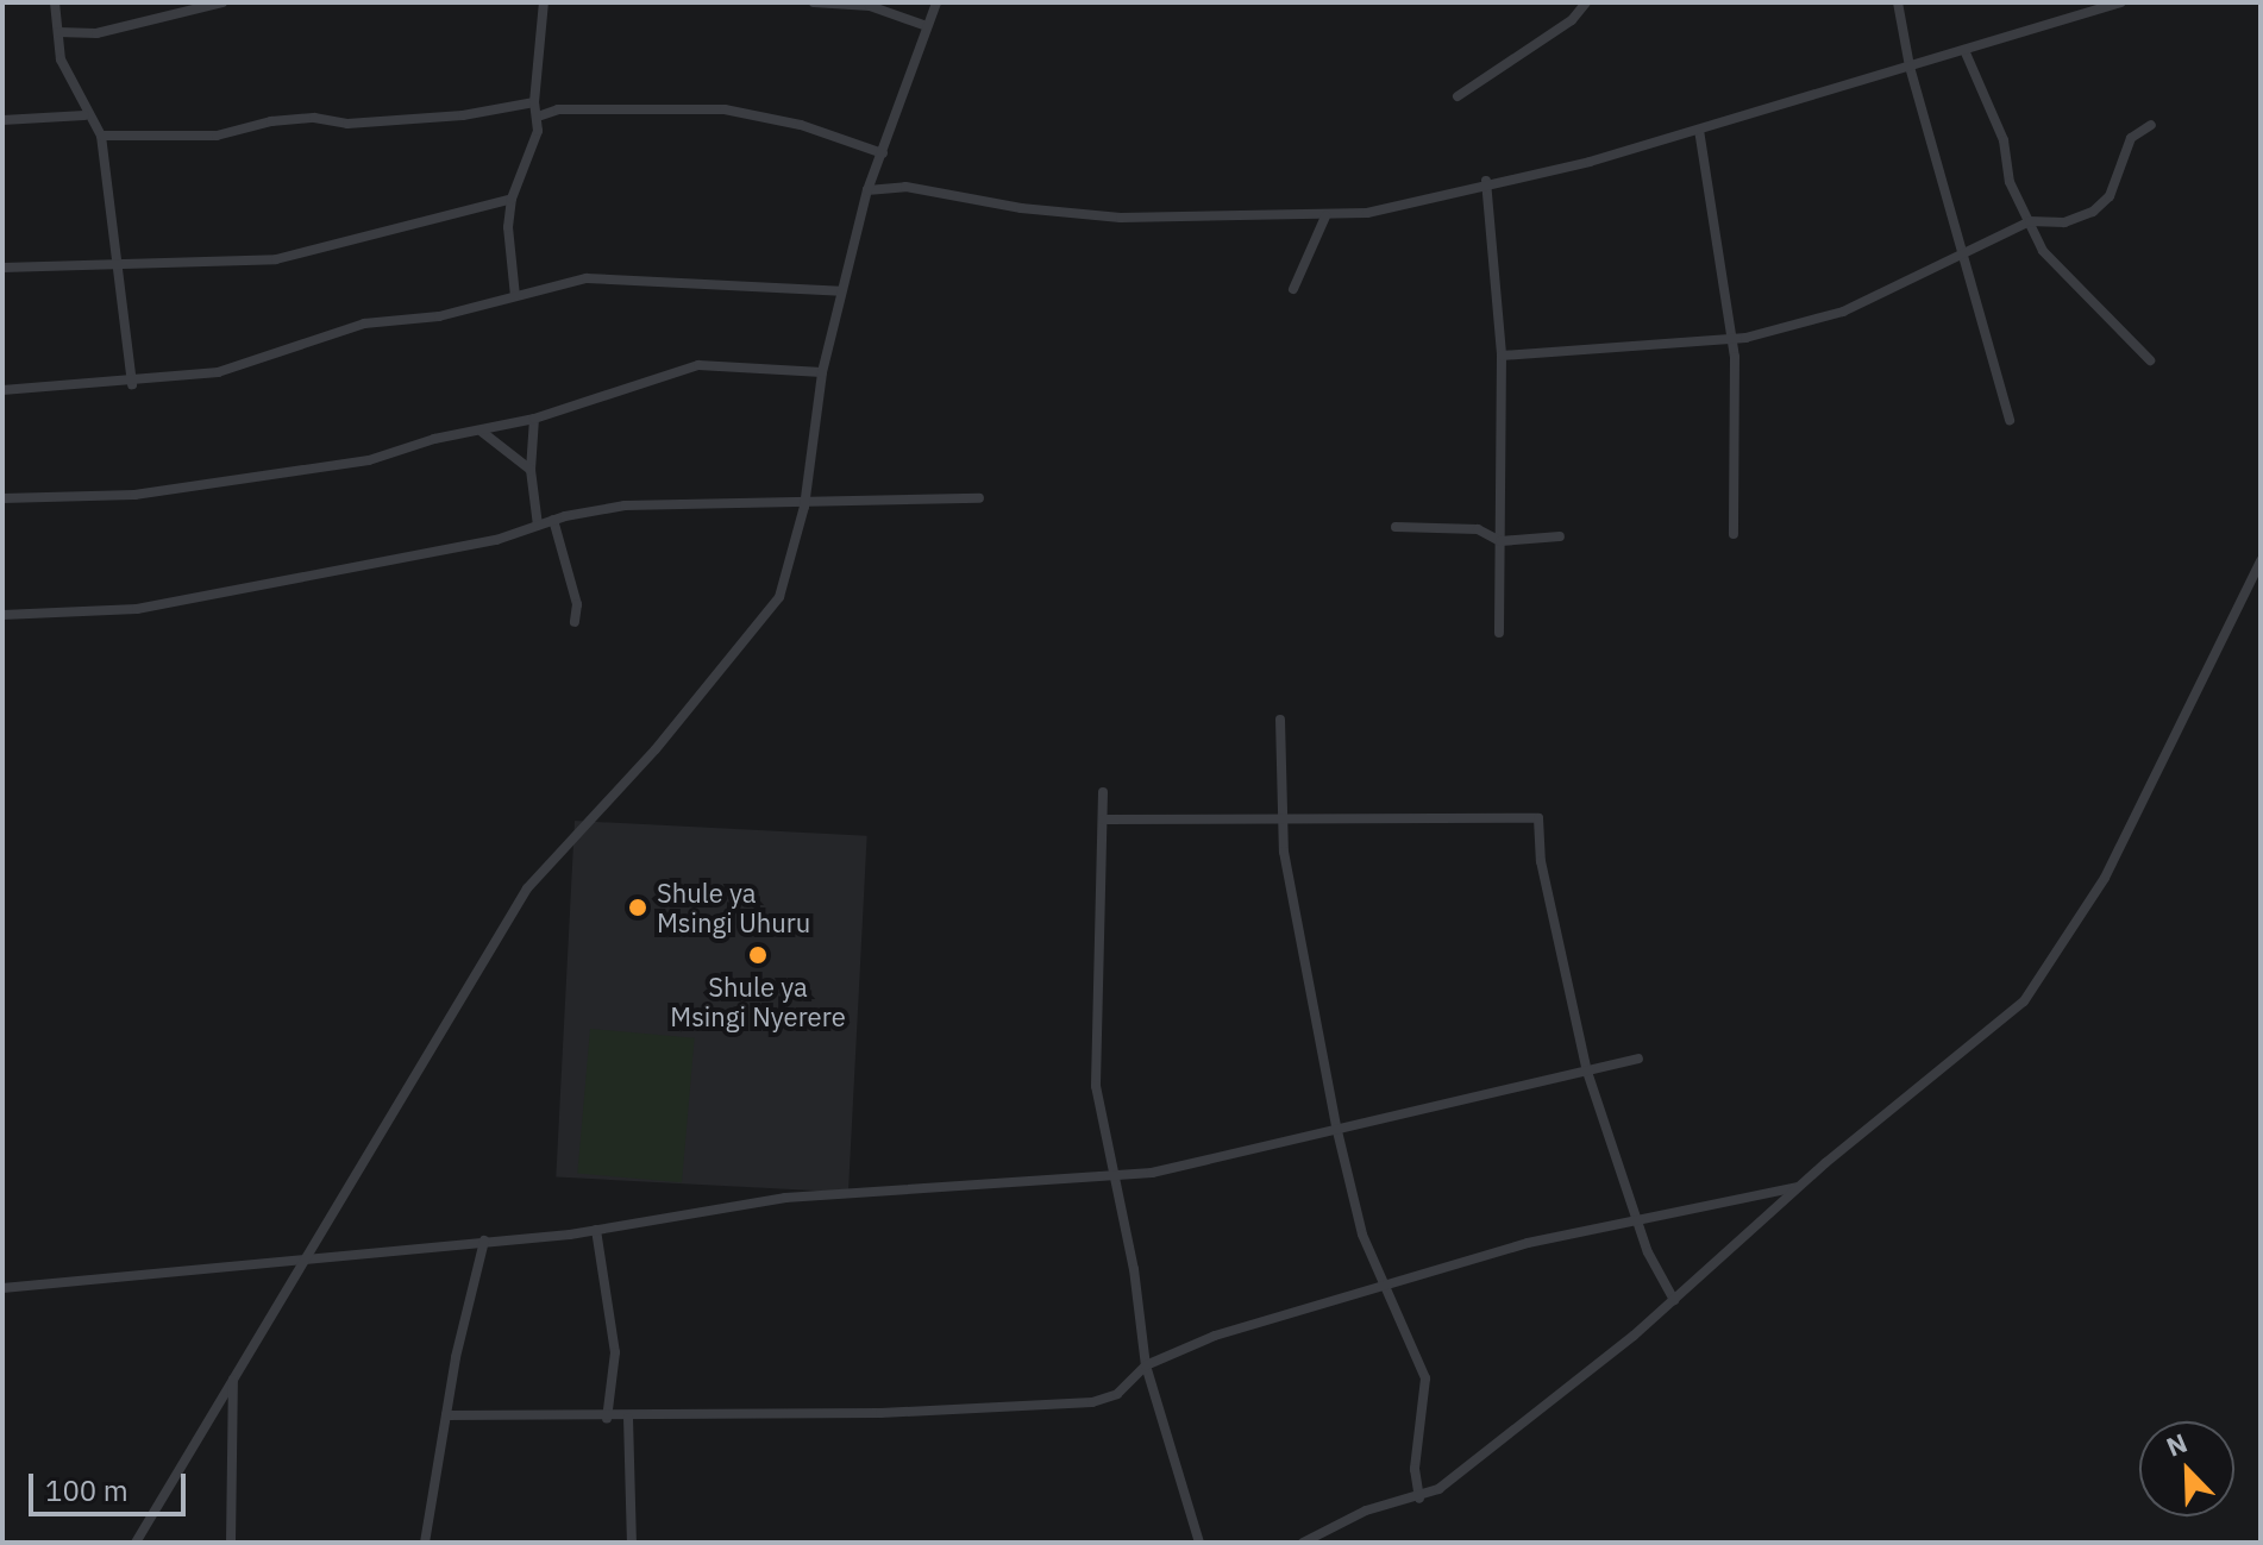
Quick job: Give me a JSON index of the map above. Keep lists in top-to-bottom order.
{
  "places": ["Shule ya Msingi Uhuru", "Shule ya Msingi Nyerere"],
  "scale_bar": "100 m",
  "north": "top left"
}
